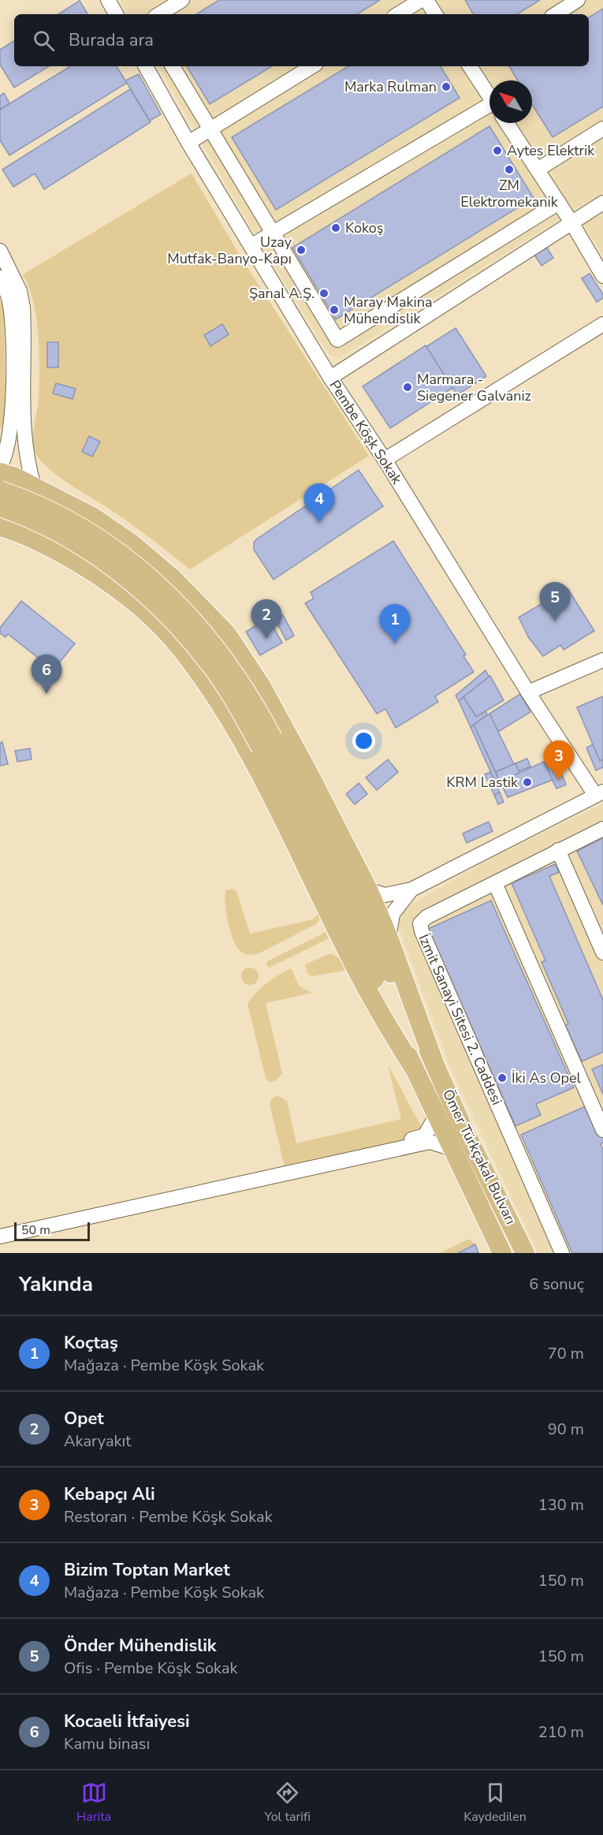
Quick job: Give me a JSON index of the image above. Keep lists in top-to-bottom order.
{
  "streets": {
    "main road": ["Ömer Türkçakal Bulvarı"],
    "street": ["Pembe Köşk Sokak", "İzmit Sanayi Sitesi 2. Caddesi"]
  },
  "places": [
    "Marka Rulman",
    "Aytes Elektrik",
    "ZM Elektromekanik",
    "Kokoş",
    "Uzay Mutfak-Banyo-Kapı",
    "Şanal A.Ş.",
    "Maray Makina Mühendislik",
    "Marmara - Siegener Galvaniz",
    "KRM Lastik",
    "İki As Opel"
  ],
  "scale_bar": "50 m",
  "north": "top left",
  "page": {
    "search": "Burada ara",
    "pins": [
      "4",
      "5",
      "2",
      "1",
      "6",
      "3"
    ],
    "scale": "50 m",
    "heading": ["Yakında", "6 sonuç"],
    "list": [
      {
        "mark": "1",
        "name": "Koçtaş",
        "note": "Mağaza · Pembe Köşk Sokak",
        "value": "70 m"
      },
      {
        "mark": "2",
        "name": "Opet",
        "note": "Akaryakıt",
        "value": "90 m"
      },
      {
        "mark": "3",
        "name": "Kebapçı Ali",
        "note": "Restoran · Pembe Köşk Sokak",
        "value": "130 m"
      },
      {
        "mark": "4",
        "name": "Bizim Toptan Market",
        "note": "Mağaza · Pembe Köşk Sokak",
        "value": "150 m"
      },
      {
        "mark": "5",
        "name": "Önder Mühendislik",
        "note": "Ofis · Pembe Köşk Sokak",
        "value": "150 m"
      },
      {
        "mark": "6",
        "name": "Kocaeli İtfaiyesi",
        "note": "Kamu binası",
        "value": "210 m"
      }
    ],
    "nav": ["Harita", "Yol tarifi", "Kaydedilen"]
  }
}
